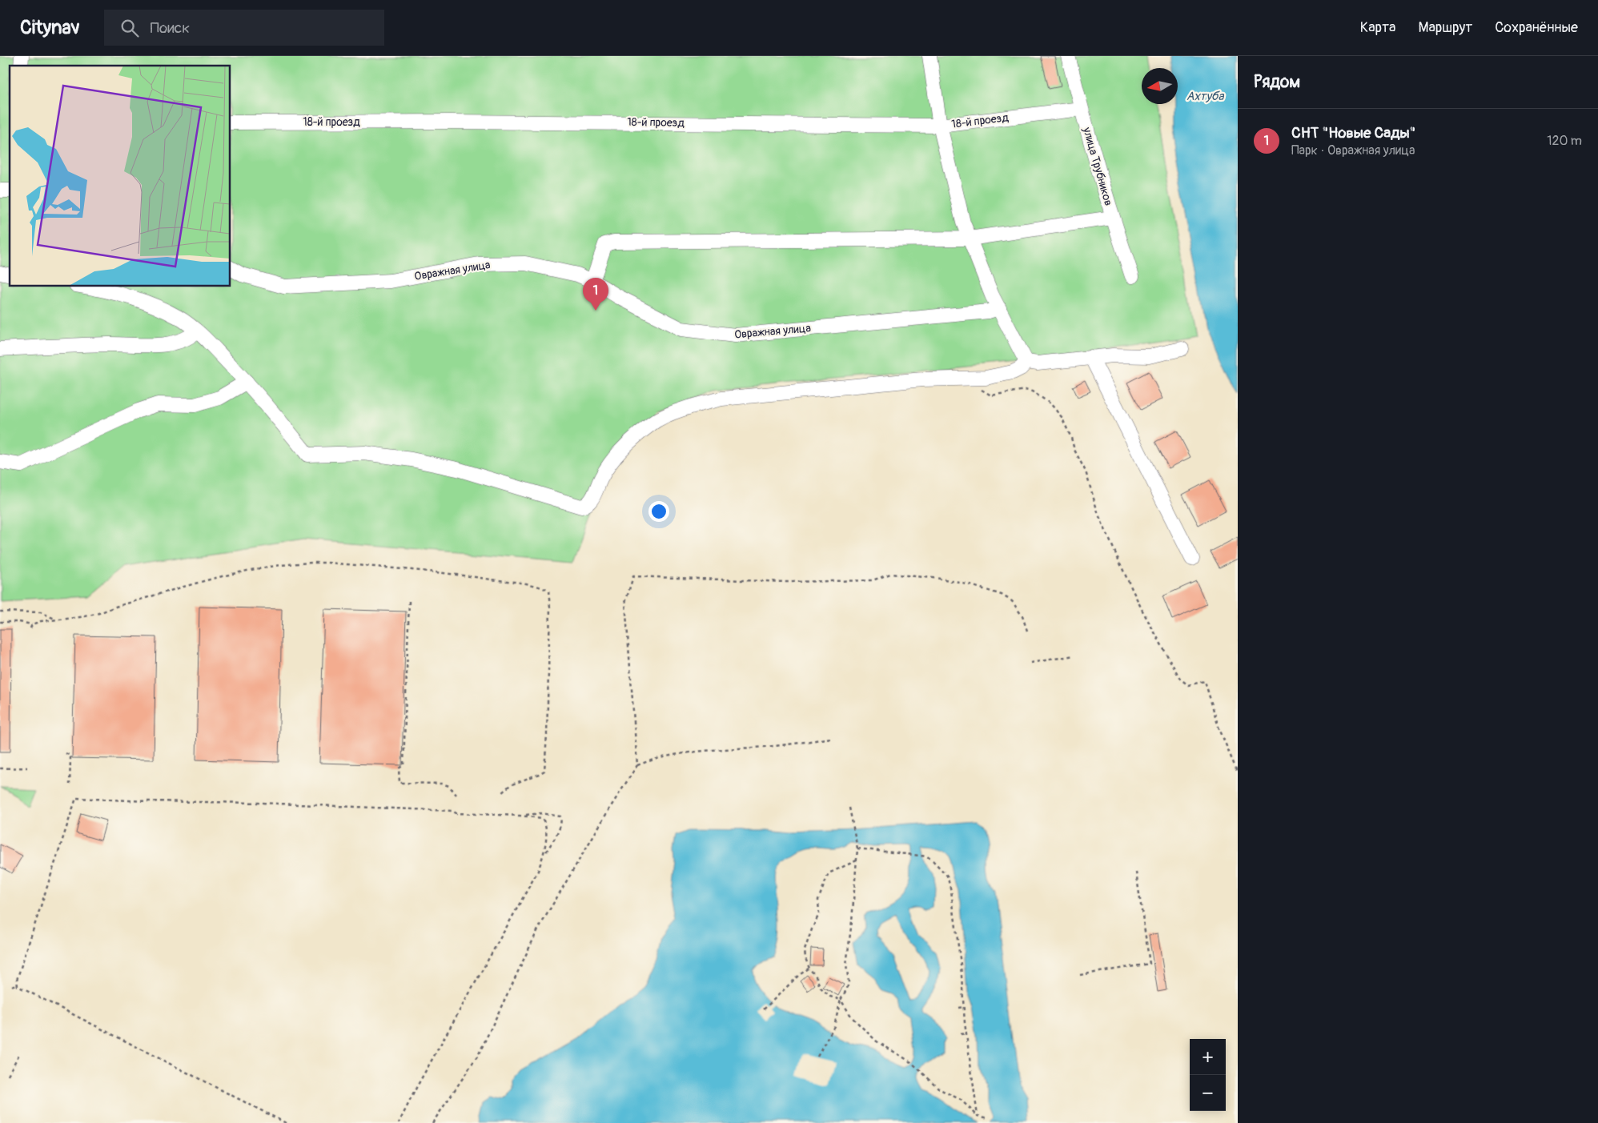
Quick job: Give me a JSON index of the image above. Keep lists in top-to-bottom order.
{
  "streets": {
    "street": ["18-й проезд", "улица Трубников", "Овражная улица"]
  },
  "crossings": [
    ["18-й проезд", "улица Трубников"]
  ],
  "water": ["Ахтуба"],
  "north": "left",
  "page": {
    "header": "Citynav",
    "search": "Поиск",
    "nav": ["Карта", "Маршрут", "Сохранённые"],
    "heading": "Рядом",
    "list": [
      {
        "mark": "1",
        "name": "СНТ \"Новые Сады\"",
        "note": "Парк · Овражная улица",
        "value": "120 m"
      }
    ],
    "pins": "1",
    "map_buttons": ["+", "−"]
  }
}
